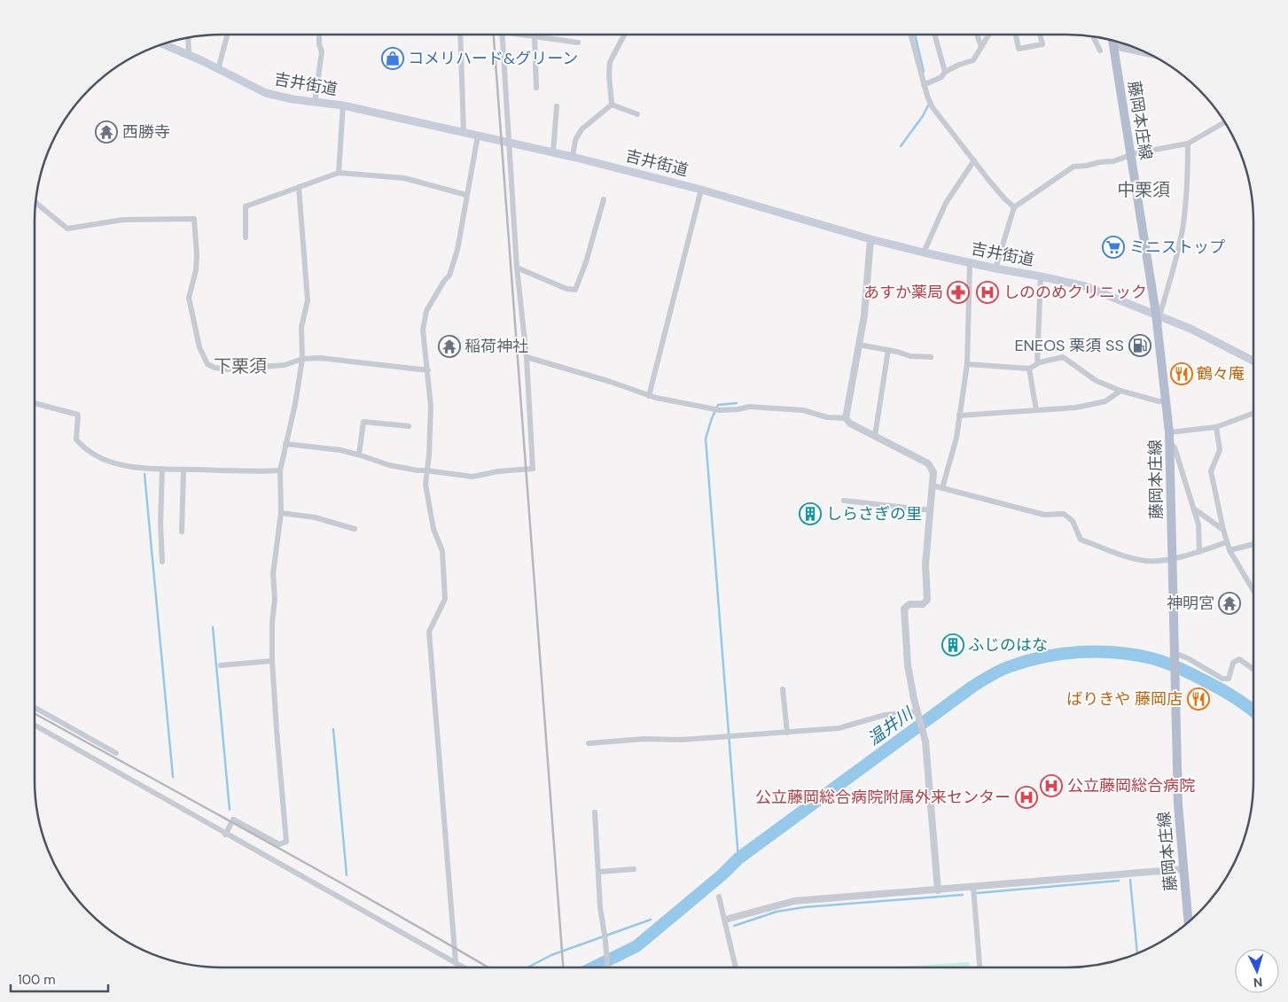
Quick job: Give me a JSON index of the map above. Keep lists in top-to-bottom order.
{
  "streets": {
    "main road": ["吉井街道", "藤岡本庄線"]
  },
  "crossings": [
    ["吉井街道", "藤岡本庄線"]
  ],
  "districts": ["中栗須", "下栗須"],
  "water": ["温井川"],
  "places": {
    "shop": ["コメリハード&グリーン"],
    "temple": ["西勝寺", "稲荷神社", "神明宮"],
    "supermarket": ["ミニストップ"],
    "pharmacy": ["あすか薬局"],
    "hospital": ["しののめクリニック", "公立藤岡総合病院", "公立藤岡総合病院附属外来センター"],
    "fuel station": ["ENEOS 栗須 SS"],
    "restaurant": ["鶴々庵", "ばりきや 藤岡店"],
    "building": ["しらさぎの里", "ふじのはな"]
  },
  "scale_bar": "100 m",
  "north": "bottom"
}
